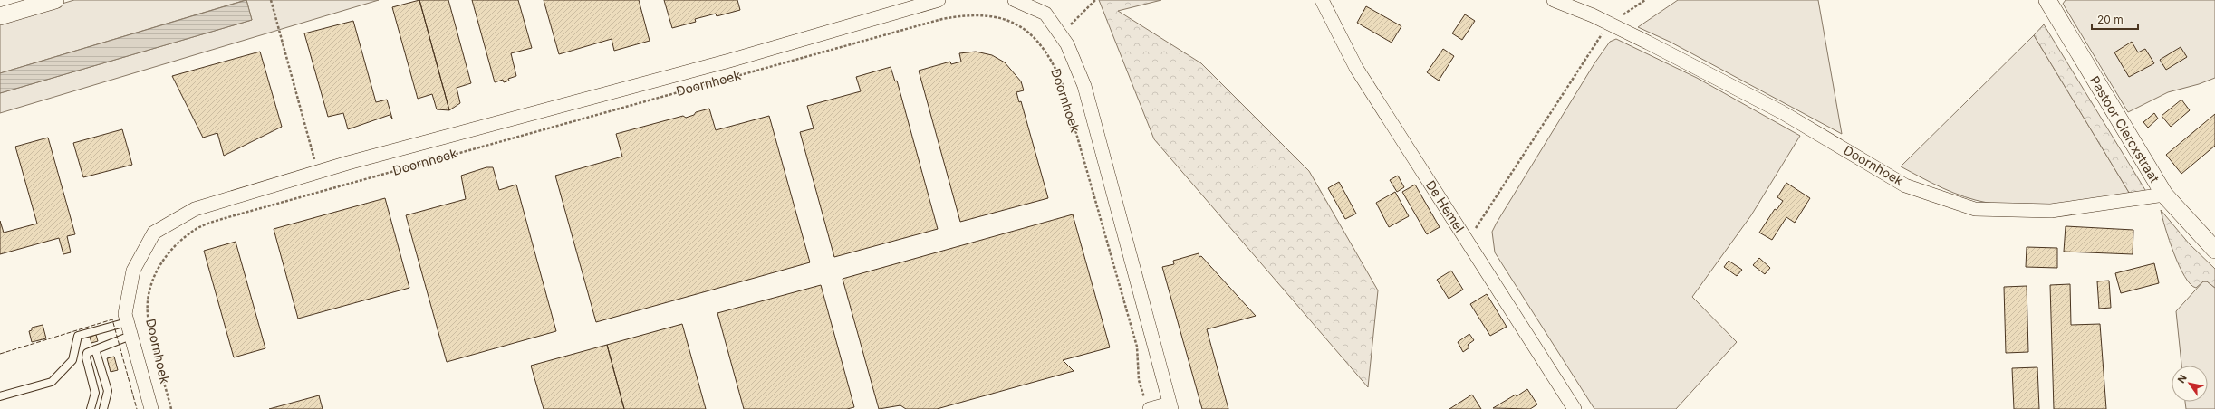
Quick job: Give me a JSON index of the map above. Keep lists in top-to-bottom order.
{
  "streets": {
    "street": ["Doornhoek", "Pastoor Clercxstraat", "De Hemel"]
  },
  "crossings": [
    ["Doornhoek", "Pastoor Clercxstraat"]
  ],
  "scale_bar": "20 m",
  "north": "top left"
}
